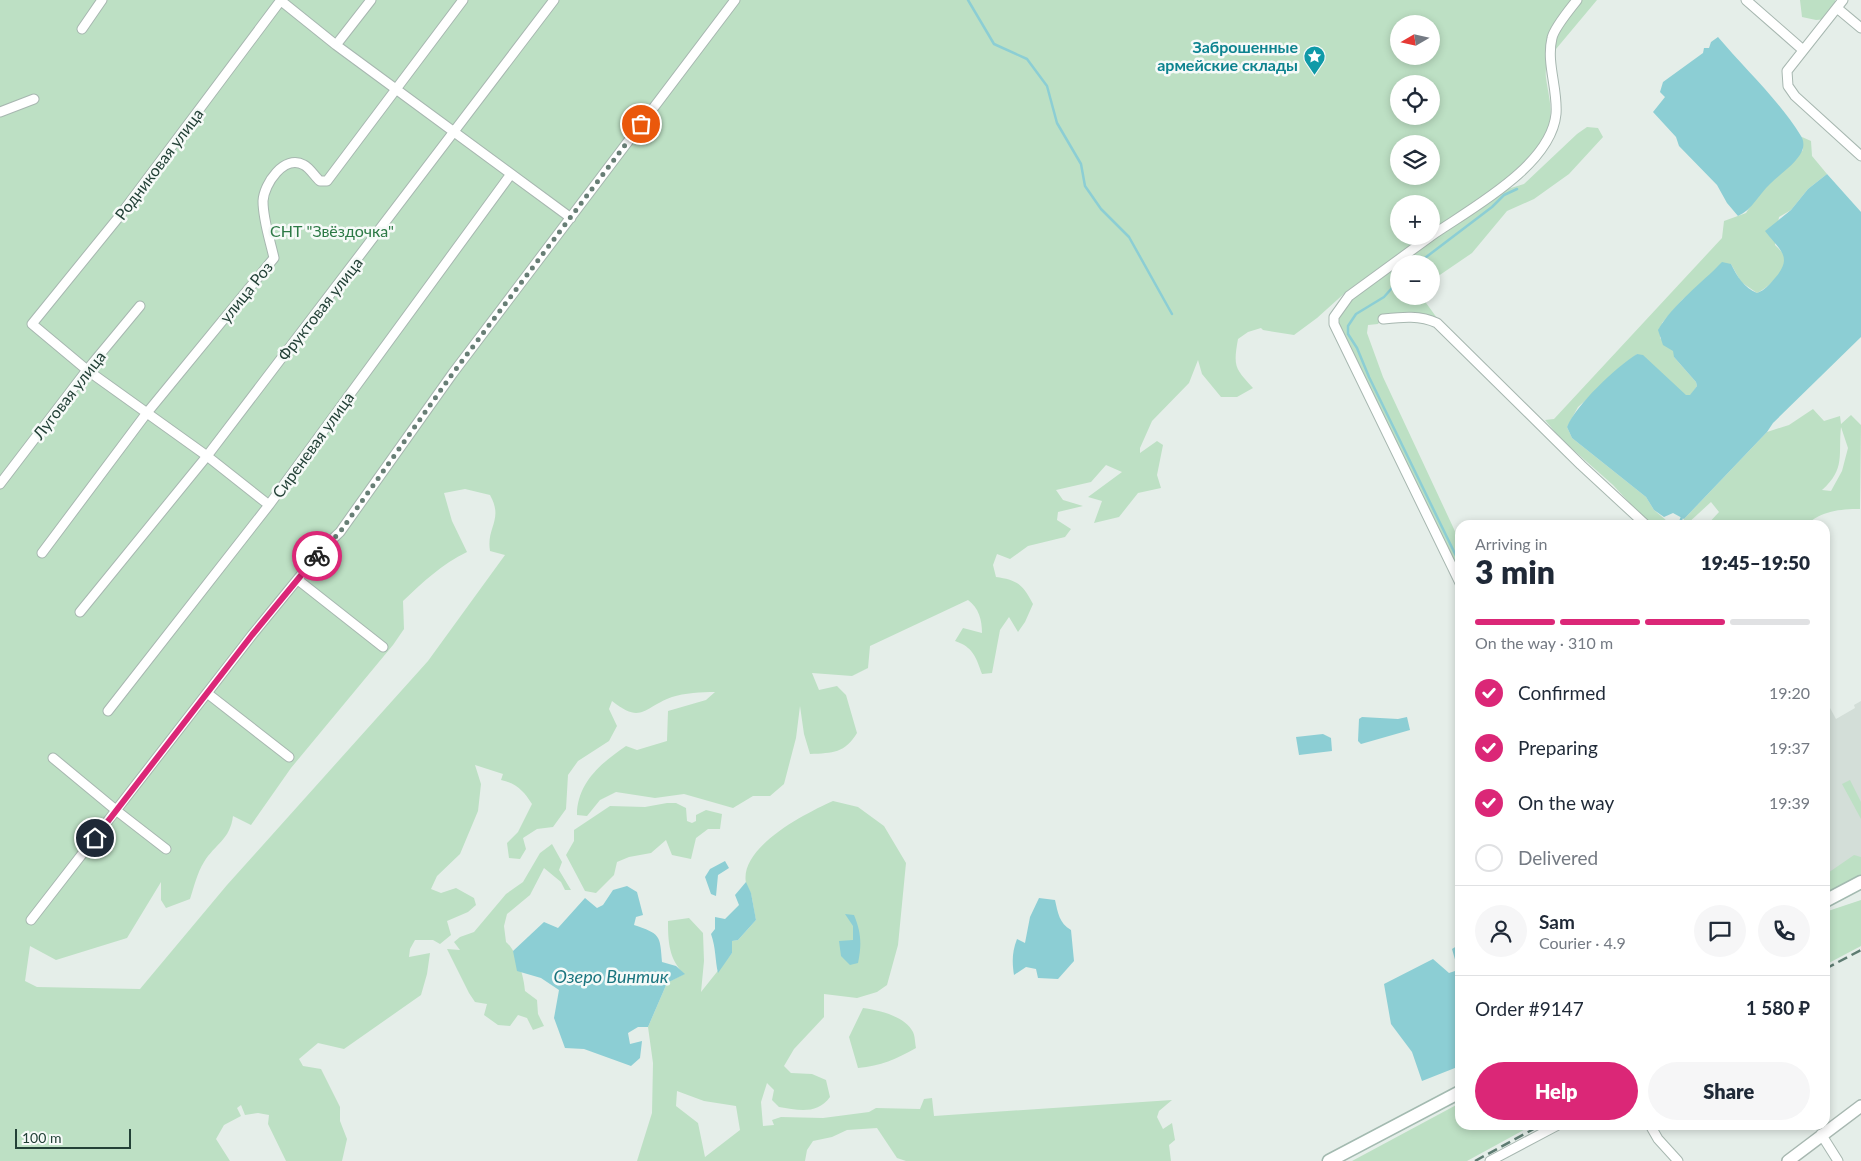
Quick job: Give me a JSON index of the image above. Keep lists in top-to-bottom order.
{
  "streets": {
    "street": [
      "Родниковая улица",
      "улица Роз",
      "Фруктовая улица",
      "Луговая улица",
      "Сиреневая улица"
    ]
  },
  "crossings": [
    ["Родниковая улица", "Луговая улица"]
  ],
  "water": ["Озеро Винтик"],
  "parks": ["СНТ \"Звёздочка\""],
  "places": {
    "place": ["Заброшенные армейские склады"]
  },
  "scale_bar": "100 m",
  "north": "left",
  "page": {
    "map_buttons": ["+", "−"],
    "heading": ["3 min", "Arriving in", "19:45–19:50"],
    "panel": [
      "Sam",
      "Courier · 4.9",
      "Order #9147",
      "1 580 ₽"
    ],
    "bar": "On the way · 310 m",
    "list": [
      ["Confirmed", "19:20"],
      ["Preparing", "19:37"],
      ["On the way", "19:39"],
      "Delivered"
    ],
    "buttons": ["Help", "Share"],
    "scale": "100 m"
  }
}
